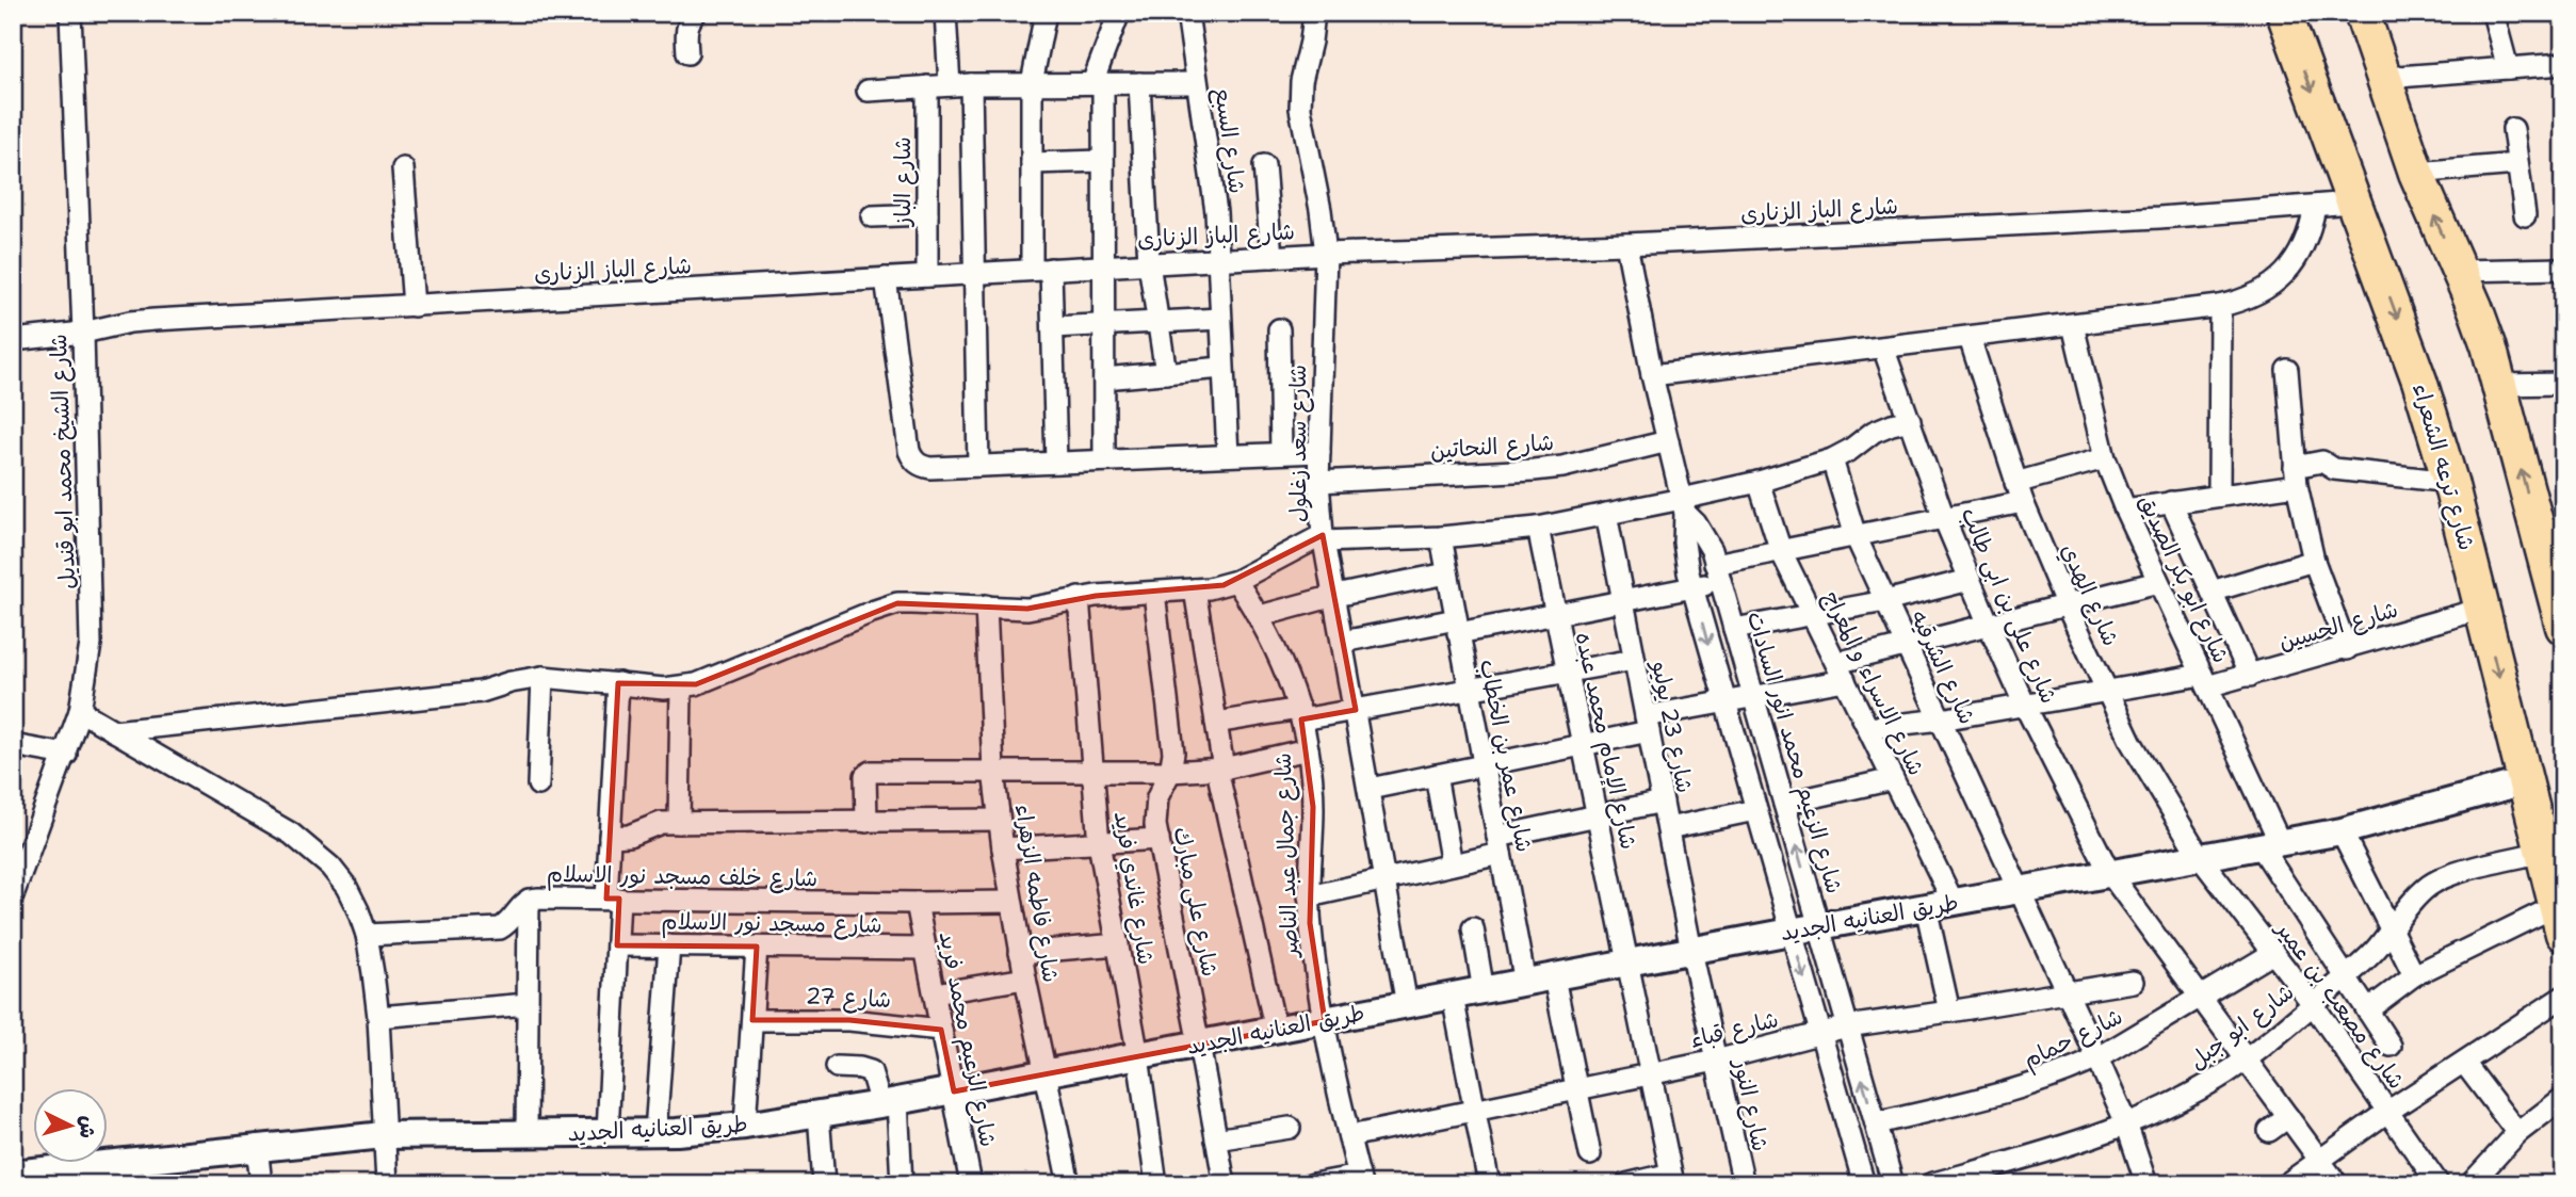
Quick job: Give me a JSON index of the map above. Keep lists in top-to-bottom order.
{
  "streets": {
    "highway": ["شارع ترعه الشعراء"],
    "street": [
      "شارع السبع",
      "شارع الباز",
      "شارع الباز الزنارى",
      "شارع سعد زغلول",
      "شارع النحاتين",
      "شارع الشيخ محمد ابو قنديل",
      "شارع ابو بكر الصديق",
      "شارع الهدي",
      "شارع على بن ابى طالب",
      "شارع الحسين",
      "شارع الشرقيه",
      "شارع الاسراء و المعراج",
      "شارع 23 يوليو",
      "شارع الإمام محمد عبده",
      "شارع الزعيم محمد انور السادات",
      "شارع عمر بن الخطاب",
      "شارع جمال عبد الناصر",
      "شارع خلف مسجد نور الاسلام",
      "شارع غاندي فريد",
      "شارع فاطمه الزهراء",
      "شارع على مبارك",
      "طريق العنانيه الجديد",
      "شارع مسجد نور الاسلام",
      "شارع 27",
      "شارع مصعب بن عمير",
      "شارع ابو جبل",
      "شارع قباء",
      "شارع حمام",
      "شارع الزعيم محمد فريد",
      "شارع النور"
    ]
  },
  "crossings": [
    ["شارع السبع", "شارع الباز الزنارى"],
    ["شارع الباز", "شارع الباز الزنارى"],
    ["شارع الباز الزنارى", "شارع سعد زغلول"],
    ["شارع الباز الزنارى", "شارع الشيخ محمد ابو قنديل"],
    ["شارع الباز الزنارى", "شارع ترعه الشعراء"],
    ["شارع الباز الزنارى", "شارع الزعيم محمد انور السادات"],
    ["شارع سعد زغلول", "شارع النحاتين"],
    ["شارع سعد زغلول", "طريق العنانيه الجديد"],
    ["شارع النحاتين", "شارع الزعيم محمد انور السادات"],
    ["شارع ترعه الشعراء", "شارع الحسين"],
    ["شارع ترعه الشعراء", "طريق العنانيه الجديد"],
    ["شارع ترعه الشعراء", "شارع ابو جبل"],
    ["شارع ابو بكر الصديق", "شارع الحسين"],
    ["شارع ابو بكر الصديق", "طريق العنانيه الجديد"],
    ["شارع ابو بكر الصديق", "شارع ابو جبل"],
    ["شارع الهدي", "شارع الحسين"],
    ["شارع الهدي", "طريق العنانيه الجديد"],
    ["شارع الهدي", "شارع مصعب بن عمير"],
    ["شارع على بن ابى طالب", "شارع الحسين"],
    ["شارع على بن ابى طالب", "طريق العنانيه الجديد"],
    ["شارع على بن ابى طالب", "شارع ابو جبل"],
    ["شارع على بن ابى طالب", "شارع حمام"],
    ["شارع الحسين", "شارع الشرقيه"],
    ["شارع الحسين", "شارع الاسراء و المعراج"],
    ["شارع الشرقيه", "طريق العنانيه الجديد"],
    ["شارع الشرقيه", "شارع ابو جبل"],
    ["شارع الشرقيه", "شارع قباء"],
    ["شارع الشرقيه", "شارع حمام"],
    ["شارع الاسراء و المعراج", "طريق العنانيه الجديد"],
    ["شارع 23 يوليو", "طريق العنانيه الجديد"],
    ["شارع 23 يوليو", "شارع النور"],
    ["شارع الإمام محمد عبده", "طريق العنانيه الجديد"],
    ["شارع الإمام محمد عبده", "شارع قباء"],
    ["شارع الزعيم محمد انور السادات", "طريق العنانيه الجديد"],
    ["شارع الزعيم محمد انور السادات", "شارع قباء"],
    ["شارع الزعيم محمد انور السادات", "شارع حمام"],
    ["شارع عمر بن الخطاب", "طريق العنانيه الجديد"],
    ["شارع جمال عبد الناصر", "طريق العنانيه الجديد"],
    ["شارع جمال عبد الناصر", "شارع قباء"],
    ["شارع خلف مسجد نور الاسلام", "شارع فاطمه الزهراء"],
    ["شارع خلف مسجد نور الاسلام", "شارع الزعيم محمد فريد"],
    ["شارع غاندي فريد", "طريق العنانيه الجديد"],
    ["شارع فاطمه الزهراء", "طريق العنانيه الجديد"],
    ["شارع على مبارك", "طريق العنانيه الجديد"],
    ["طريق العنانيه الجديد", "شارع مصعب بن عمير"],
    ["طريق العنانيه الجديد", "شارع الزعيم محمد فريد"],
    ["طريق العنانيه الجديد", "شارع النور"],
    ["شارع مسجد نور الاسلام", "شارع الزعيم محمد فريد"],
    ["شارع 27", "شارع الزعيم محمد فريد"],
    ["شارع مصعب بن عمير", "شارع ابو جبل"],
    ["شارع مصعب بن عمير", "شارع حمام"],
    ["شارع قباء", "شارع النور"]
  ],
  "north": "right"
}
